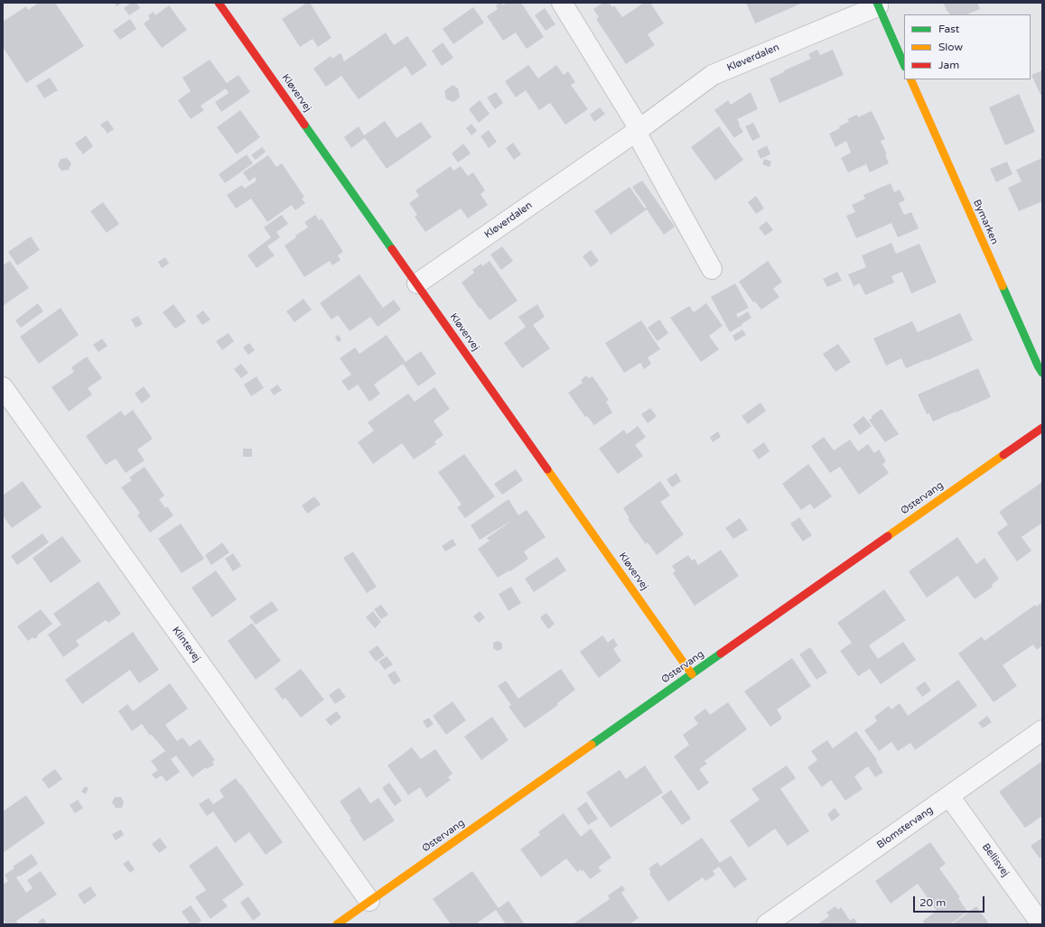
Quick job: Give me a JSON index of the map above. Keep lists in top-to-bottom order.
{
  "streets": {
    "street": [
      "Kløverdalen",
      "Kløvervej",
      "Bymarken",
      "Østervang",
      "Klintevej",
      "Blomstervang",
      "Bellisvej"
    ]
  },
  "crossings": [
    ["Kløverdalen", "Kløvervej"],
    ["Kløvervej", "Østervang"],
    ["Østervang", "Klintevej"],
    ["Blomstervang", "Bellisvej"]
  ],
  "legend": ["Fast", "Slow", "Jam"],
  "scale_bar": "20 m"
}
